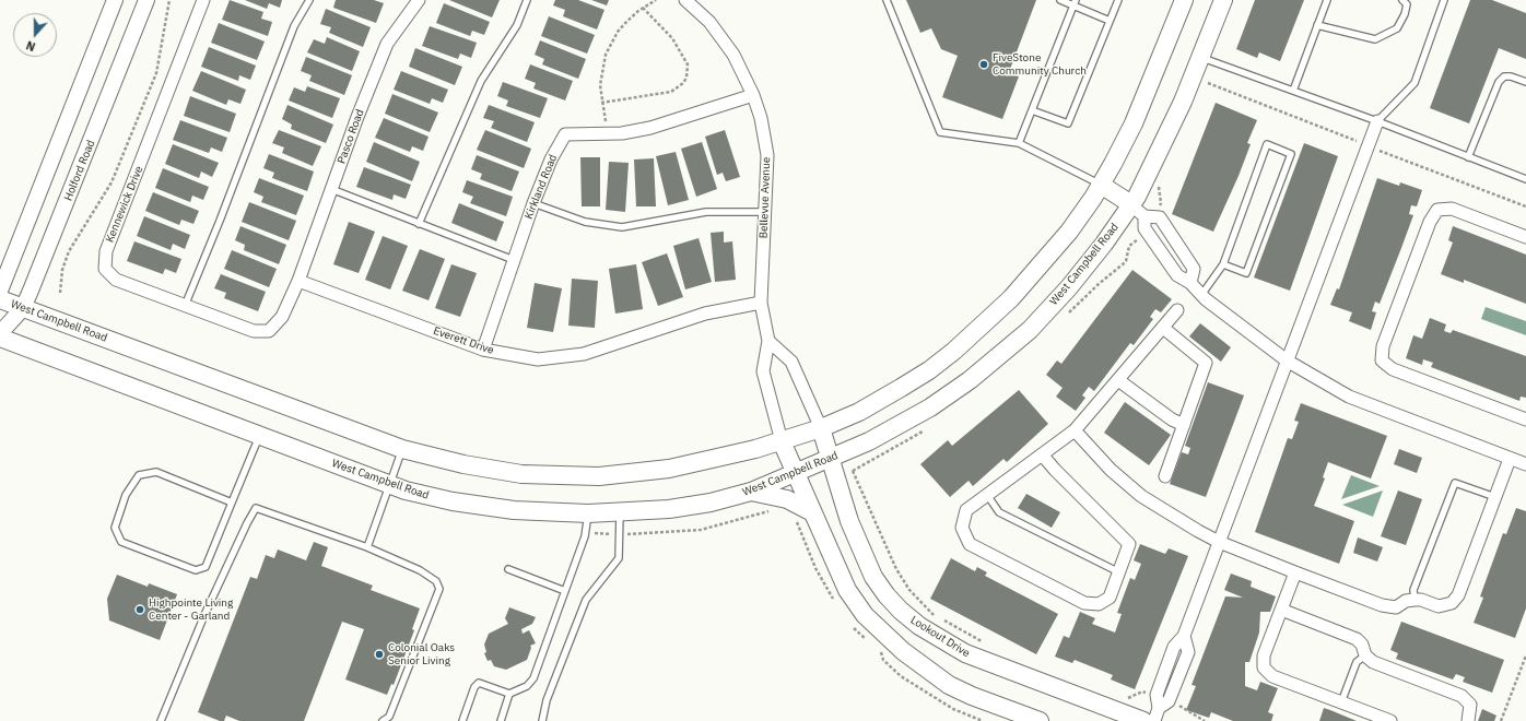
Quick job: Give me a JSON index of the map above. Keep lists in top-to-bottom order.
{
  "streets": {
    "main road": ["West Campbell Road", "Lookout Drive"],
    "street": [
      "Pasco Road",
      "Holford Road",
      "Kirkland Road",
      "Bellevue Avenue",
      "Kennewick Drive",
      "Everett Drive"
    ]
  },
  "crossings": [
    ["Pasco Road", "Kennewick Drive"],
    ["Pasco Road", "Everett Drive"],
    ["Holford Road", "West Campbell Road"],
    ["Kirkland Road", "Bellevue Avenue"],
    ["Kirkland Road", "Everett Drive"],
    ["Bellevue Avenue", "West Campbell Road"],
    ["Bellevue Avenue", "Everett Drive"],
    ["West Campbell Road", "Lookout Drive"]
  ],
  "places": ["FiveStone Community Church", "Highpointe Living Center - Garland", "Colonial Oaks Senior Living"],
  "north": "bottom"
}
